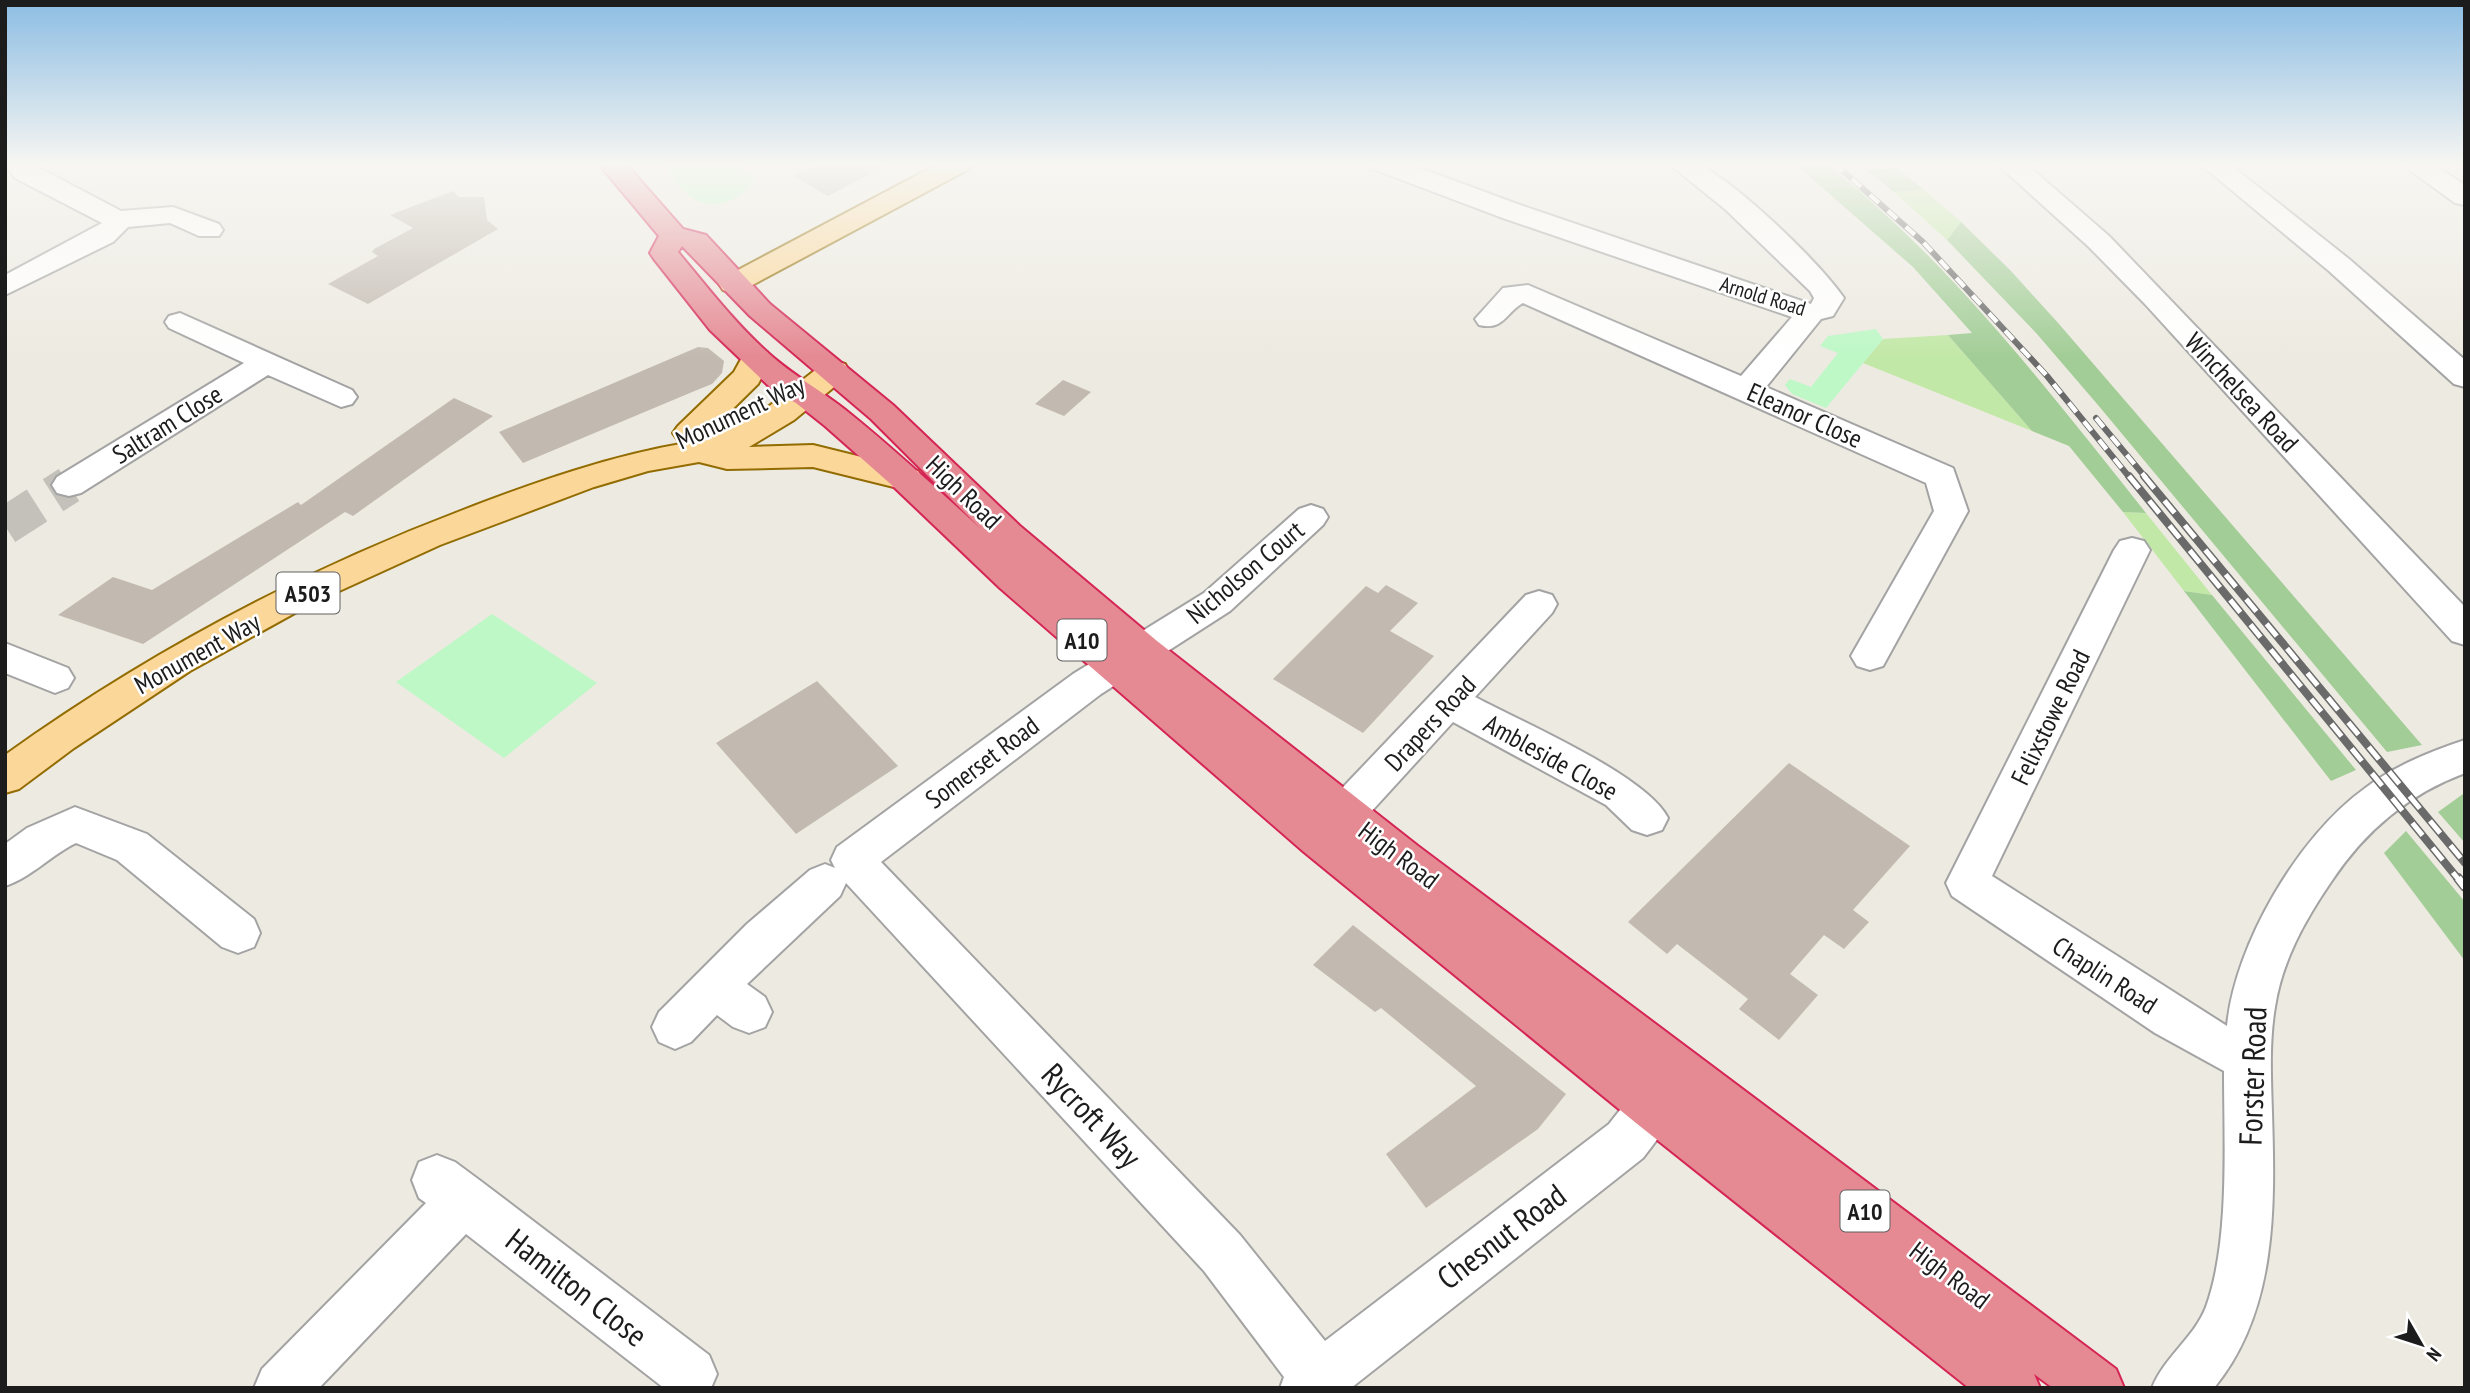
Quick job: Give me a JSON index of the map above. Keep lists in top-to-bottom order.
{
  "streets": {
    "highway": ["High Road", "A10"],
    "main road": ["Monument Way", "A503"],
    "street": [
      "Arnold Road",
      "Winchelsea Road",
      "Eleanor Close",
      "Saltram Close",
      "Nicholson Court",
      "Felixstowe Road",
      "Drapers Road",
      "Ambleside Close",
      "Somerset Road",
      "Chaplin Road",
      "Forster Road",
      "Rycroft Way",
      "Chesnut Road",
      "Hamilton Close"
    ]
  },
  "crossings": [
    ["Monument Way", "High Road"],
    ["Monument Way", "A503"],
    ["High Road", "Nicholson Court"],
    ["High Road", "A503"],
    ["High Road", "Drapers Road"],
    ["High Road", "Somerset Road"],
    ["High Road", "Chesnut Road"],
    ["Nicholson Court", "Somerset Road"],
    ["Felixstowe Road", "Chaplin Road"],
    ["Drapers Road", "Ambleside Close"],
    ["Somerset Road", "Rycroft Way"],
    ["Chaplin Road", "Forster Road"],
    ["Rycroft Way", "Chesnut Road"]
  ],
  "north": "bottom right"
}
